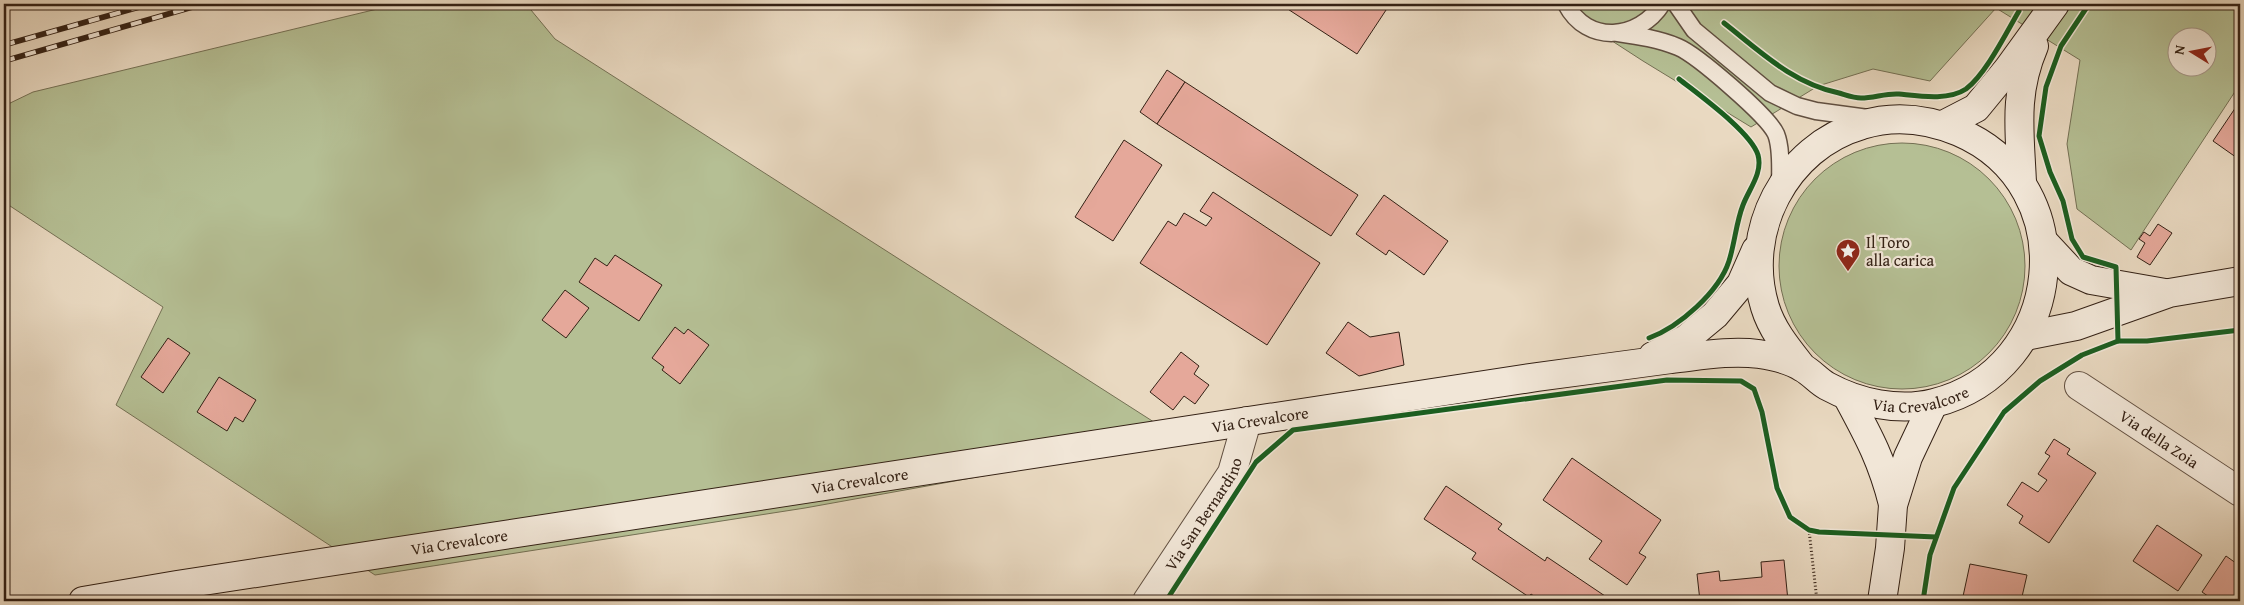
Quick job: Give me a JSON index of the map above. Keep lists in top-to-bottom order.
{
  "streets": {
    "main road": ["Via Crevalcore", "Via della Zoia", "Via San Bernardino"]
  },
  "crossings": [
    ["Via Crevalcore", "Via San Bernardino"]
  ],
  "places": {
    "place": ["Il Toro alla carica"]
  },
  "north": "left"
}
